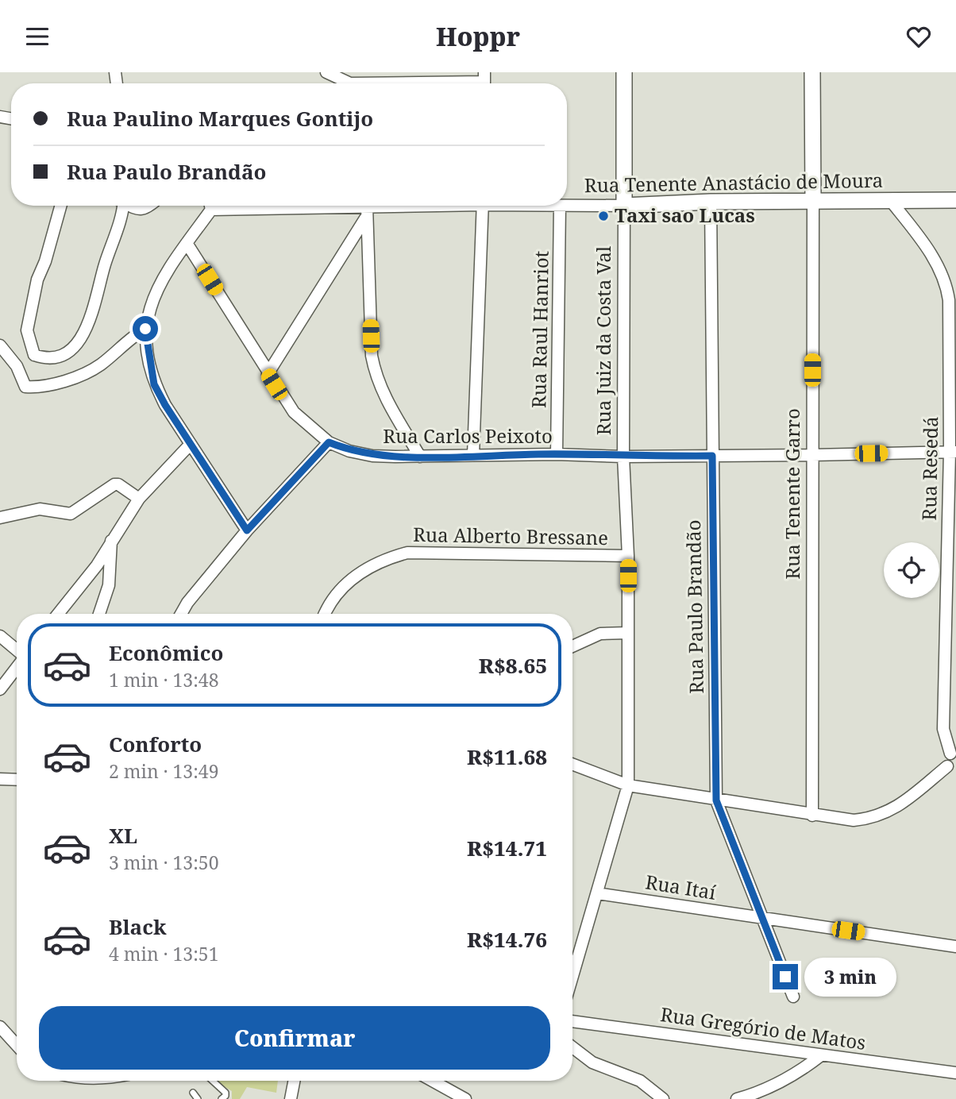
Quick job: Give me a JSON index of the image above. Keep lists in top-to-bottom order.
{
  "streets": {
    "street": [
      "Rua Tenente Anastácio de Moura",
      "Rua Raul Hanriot",
      "Rua Juiz da Costa Val",
      "Rua Carlos Peixoto",
      "Rua Resedá",
      "Rua Tenente Garro",
      "Rua Alberto Bressane",
      "Rua Paulo Brandão",
      "Rua Itaí",
      "Rua Gregório de Matos"
    ]
  },
  "crossings": [
    ["Rua Tenente Anastácio de Moura", "Rua Raul Hanriot"],
    ["Rua Tenente Anastácio de Moura", "Rua Juiz da Costa Val"],
    ["Rua Tenente Anastácio de Moura", "Rua Resedá"],
    ["Rua Tenente Anastácio de Moura", "Rua Tenente Garro"],
    ["Rua Tenente Anastácio de Moura", "Rua Paulo Brandão"],
    ["Rua Raul Hanriot", "Rua Carlos Peixoto"],
    ["Rua Juiz da Costa Val", "Rua Carlos Peixoto"],
    ["Rua Juiz da Costa Val", "Rua Alberto Bressane"],
    ["Rua Juiz da Costa Val", "Rua Itaí"],
    ["Rua Carlos Peixoto", "Rua Resedá"],
    ["Rua Carlos Peixoto", "Rua Tenente Garro"],
    ["Rua Carlos Peixoto", "Rua Paulo Brandão"],
    ["Rua Paulo Brandão", "Rua Itaí"]
  ],
  "places": ["Taxi sao Lucas"],
  "page": {
    "header": "Hoppr",
    "banner": ["Rua Paulino Marques Gontijo", "Rua Paulo Brandão"],
    "list": [
      {
        "name": "Econômico",
        "note": "1 min · 13:48",
        "value": "R$8.65"
      },
      {
        "name": "Conforto",
        "note": "2 min · 13:49",
        "value": "R$11.68"
      },
      {
        "name": "XL",
        "note": "3 min · 13:50",
        "value": "R$14.71"
      },
      {
        "name": "Black",
        "note": "4 min · 13:51",
        "value": "R$14.76"
      }
    ],
    "bubble": "3 min",
    "buttons": "Confirmar"
  }
}
